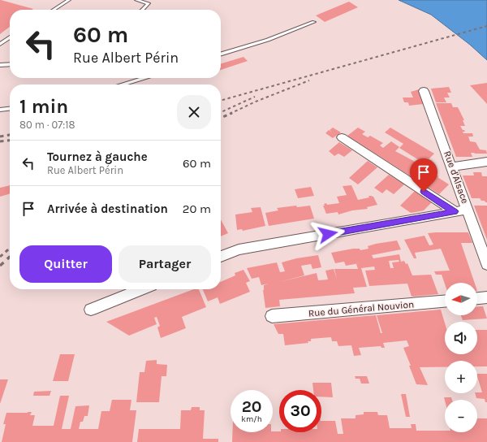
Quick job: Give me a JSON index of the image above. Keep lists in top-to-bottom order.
{
  "streets": {
    "street": ["Rue d'Alsace", "Rue du Général Nouvion"]
  },
  "north": "left",
  "page": {
    "turn": ["60 m", "Rue Albert Périn"],
    "heading": ["1 min", "80 m · 07:18"],
    "list": [
      {
        "name": "Tournez à gauche",
        "note": "Rue Albert Périn",
        "value": "60 m"
      },
      {
        "name": "Arrivée à destination",
        "value": "20 m"
      }
    ],
    "buttons": ["Quitter", "Partager"],
    "map_buttons": ["+", "−"],
    "speed": "20 km/h",
    "limit": "30"
  }
}
